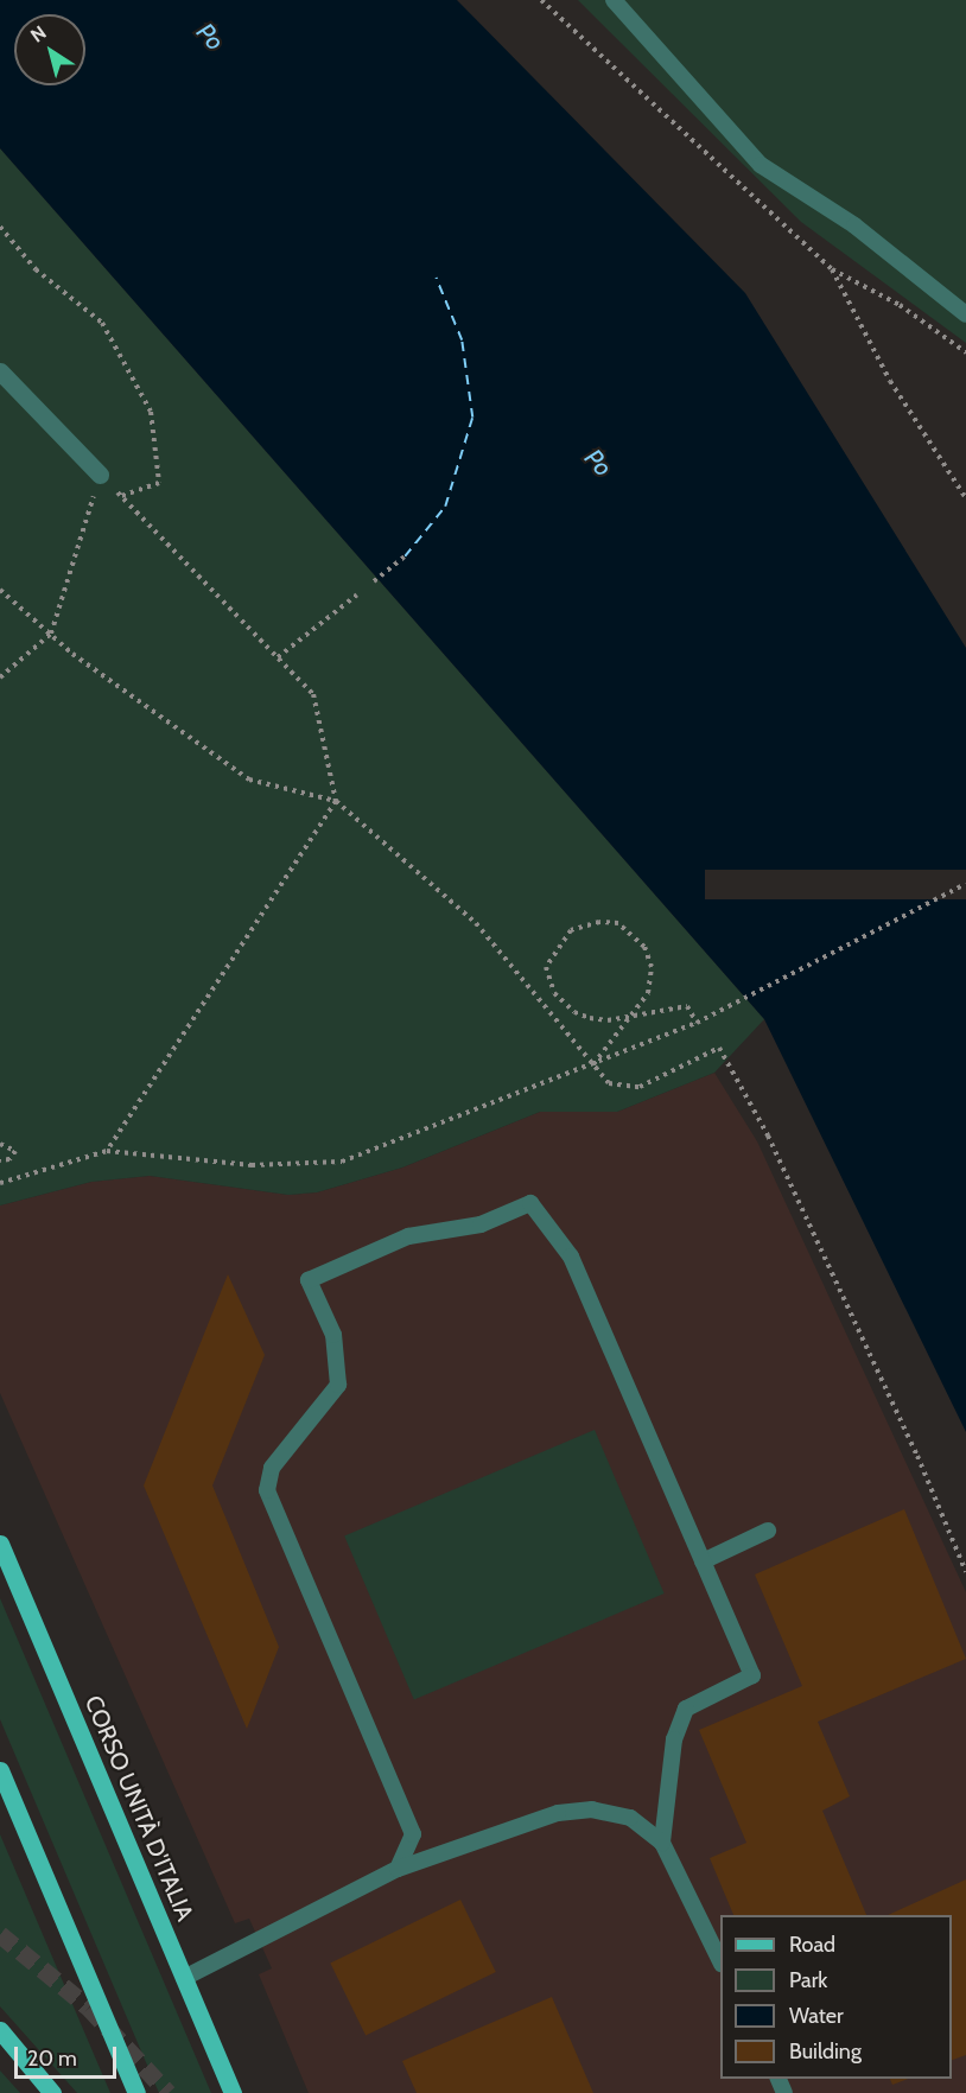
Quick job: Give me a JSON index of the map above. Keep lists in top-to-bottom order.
{
  "streets": {
    "main road": ["CORSO UNITÀ D'ITALIA"]
  },
  "water": ["Po"],
  "legend": [
    "Road",
    "Park",
    "Water",
    "Building"
  ],
  "scale_bar": "20 m",
  "north": "top left"
}
